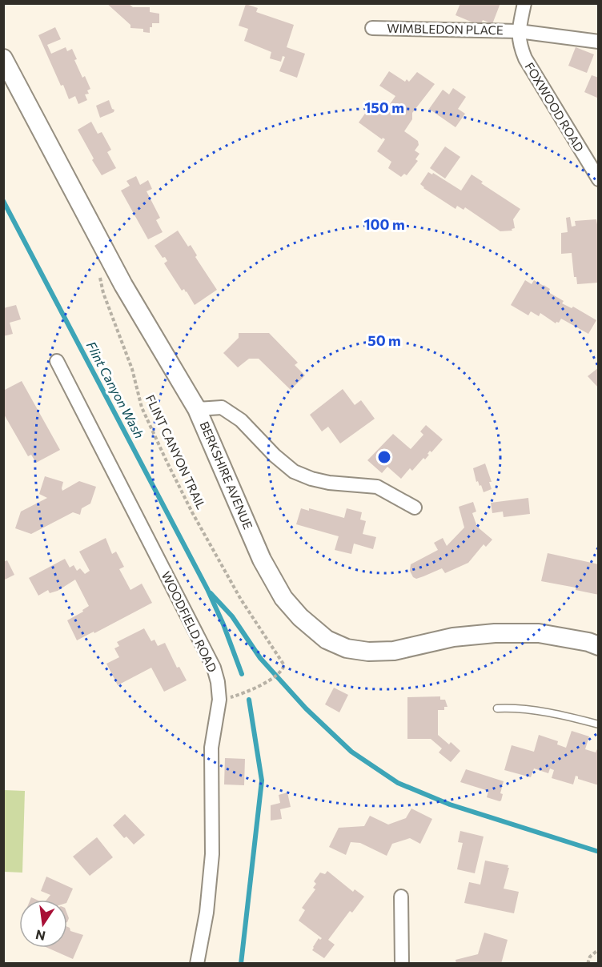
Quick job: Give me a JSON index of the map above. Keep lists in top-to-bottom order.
{
  "streets": {
    "street": [
      "WIMBLEDON PLACE",
      "FOXWOOD ROAD",
      "BERKSHIRE AVENUE",
      "WOODFIELD ROAD"
    ],
    "path": ["FLINT CANYON TRAIL"]
  },
  "crossings": [
    ["WIMBLEDON PLACE", "FOXWOOD ROAD"],
    ["FLINT CANYON TRAIL", "WOODFIELD ROAD"]
  ],
  "water": ["Flint Canyon Wash"],
  "north": "bottom",
  "rings": ["150 m", "100 m", "50 m"]
}
